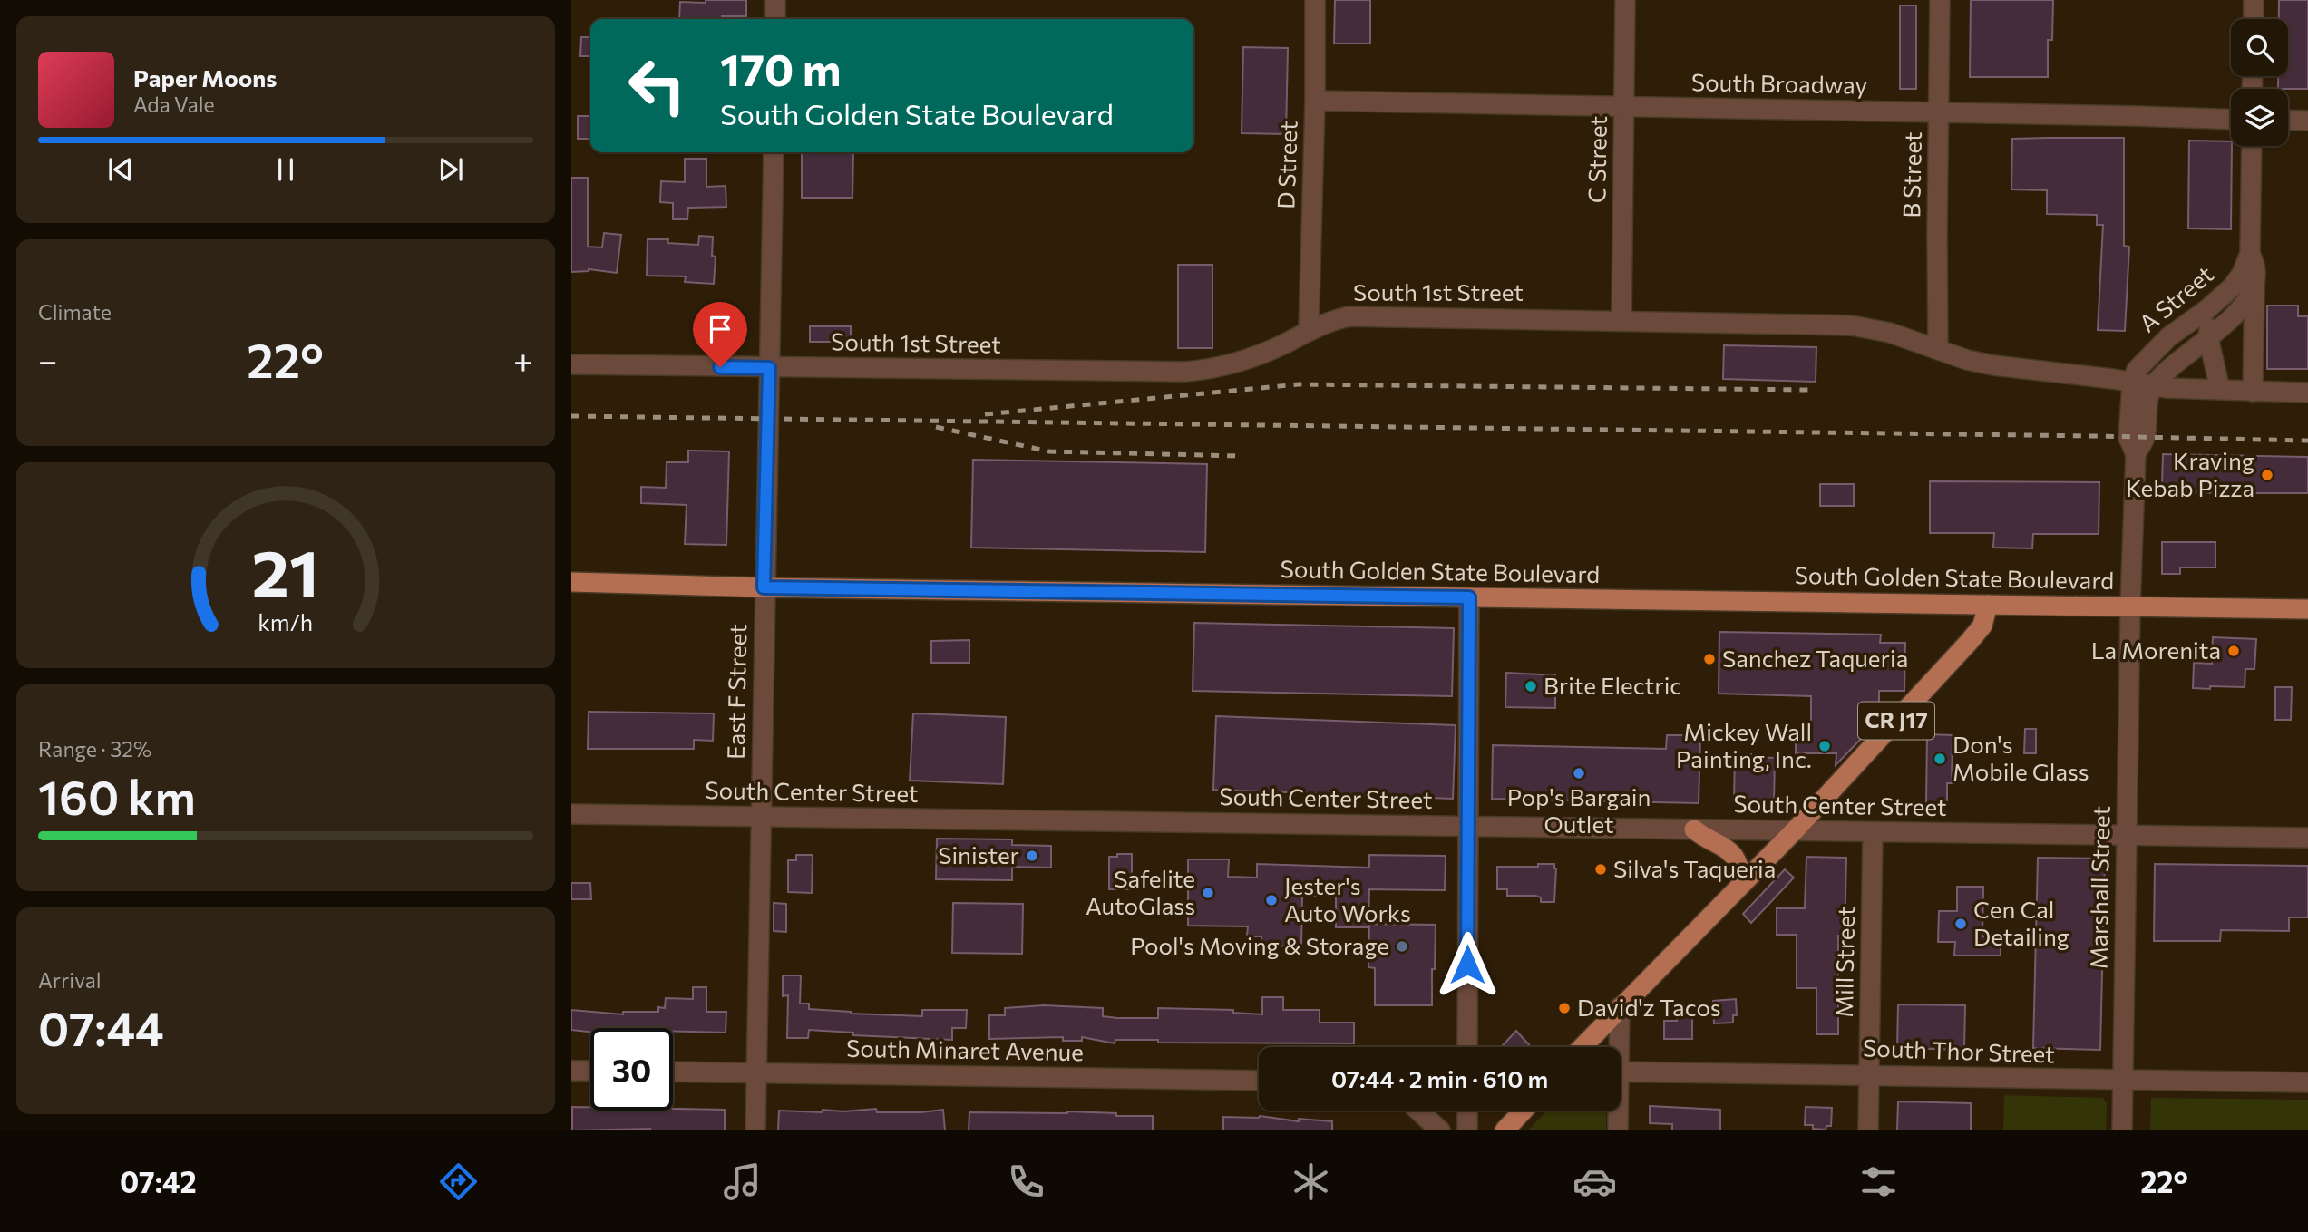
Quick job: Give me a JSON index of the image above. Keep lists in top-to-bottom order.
{
  "streets": {
    "main road": ["South Golden State Boulevard", "CR J17"],
    "street": [
      "South Broadway",
      "C Street",
      "D Street",
      "B Street",
      "South 1st Street",
      "A Street",
      "East F Street",
      "South Center Street",
      "Marshall Street",
      "Mill Street",
      "South Minaret Avenue",
      "South Thor Street"
    ]
  },
  "crossings": [
    ["South Broadway", "C Street"],
    ["South Broadway", "D Street"],
    ["South Broadway", "B Street"],
    ["C Street", "South 1st Street"],
    ["D Street", "South 1st Street"],
    ["B Street", "South 1st Street"],
    ["South 1st Street", "A Street"],
    ["South 1st Street", "East F Street"],
    ["South 1st Street", "Marshall Street"],
    ["A Street", "Marshall Street"],
    ["South Golden State Boulevard", "East F Street"],
    ["South Golden State Boulevard", "CR J17"],
    ["South Golden State Boulevard", "Marshall Street"],
    ["East F Street", "South Center Street"],
    ["East F Street", "South Minaret Avenue"],
    ["CR J17", "South Center Street"],
    ["South Center Street", "Marshall Street"],
    ["South Center Street", "Mill Street"],
    ["Marshall Street", "South Thor Street"],
    ["Mill Street", "South Thor Street"]
  ],
  "places": [
    "Kraving Kebab Pizza",
    "La Morenita",
    "Sanchez Taqueria",
    "Brite Electric",
    "Mickey Wall Painting, Inc.",
    "Don's Mobile Glass",
    "Pop's Bargain Outlet",
    "Sinister",
    "Silva's Taqueria",
    "Safelite AutoGlass",
    "Jester's Auto Works",
    "Cen Cal Detailing",
    "Pool's Moving & Storage",
    "David'z Tacos"
  ],
  "page": {
    "turn": ["170 m", "South Golden State Boulevard"],
    "song": ["Paper Moons", "Ada Vale"],
    "tile": [
      "Climate",
      ["Range · 32%", "160 km"],
      ["Arrival", "07:44"]
    ],
    "heat": ["−", "22°", "+"],
    "limit": "30",
    "trip": "07:44 · 2 min · 610 m",
    "tabs": ["07:42", "22°"],
    "gauge": ["21", "km/h"]
  }
}
